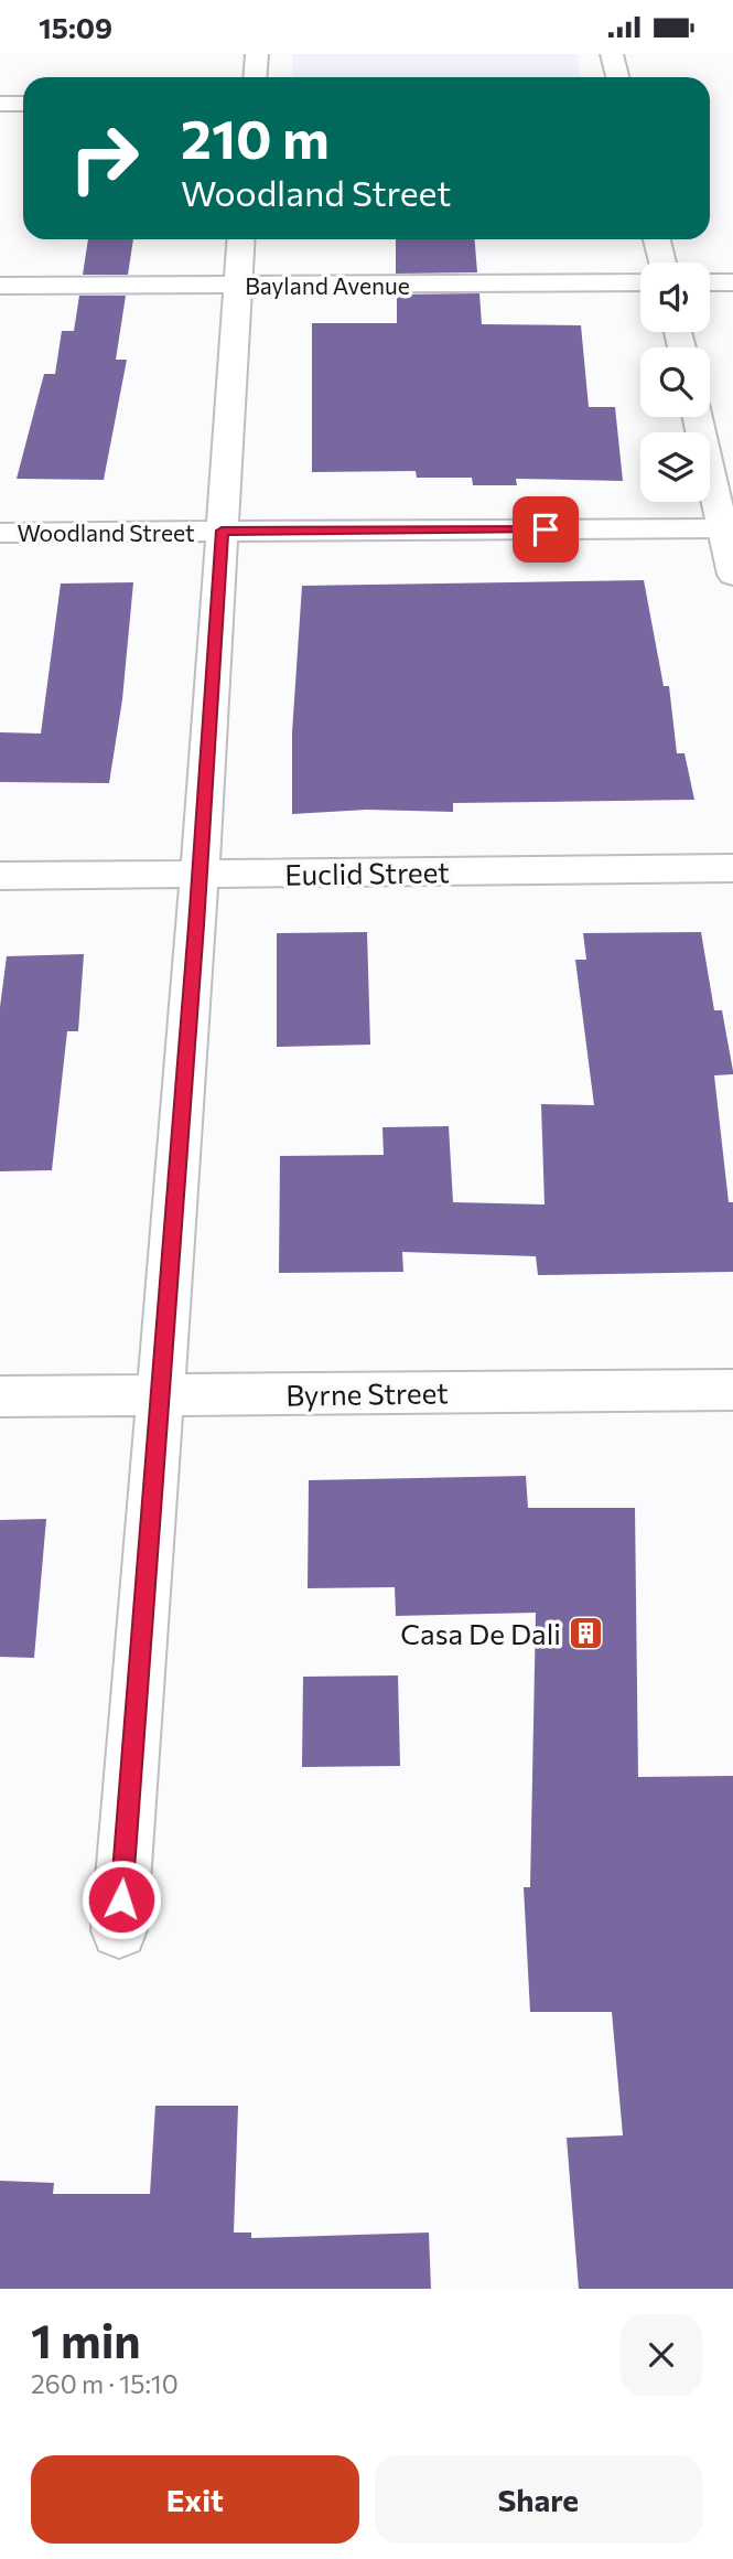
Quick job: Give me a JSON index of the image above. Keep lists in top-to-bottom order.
{
  "streets": {
    "street": [
      "Bayland Avenue",
      "Woodland Street",
      "Euclid Street",
      "Byrne Street"
    ]
  },
  "places": {
    "building": ["Casa De Dali"]
  },
  "page": {
    "status": "15:09",
    "turn": ["210 m", "Woodland Street"],
    "heading": ["1 min", "260 m · 15:10"],
    "buttons": ["Exit", "Share"]
  }
}
